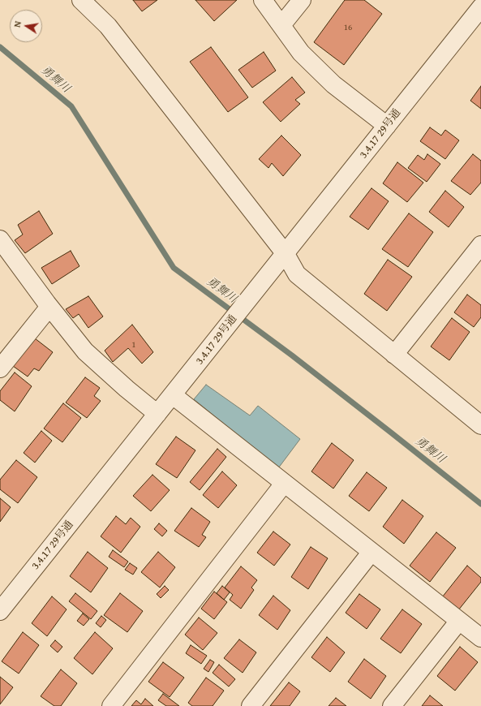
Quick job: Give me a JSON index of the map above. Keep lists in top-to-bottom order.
{
  "streets": {
    "street": ["3.4.17 29号通"]
  },
  "water": ["勇舞川"],
  "house_numbers": ["16", "1"],
  "north": "left"
}
